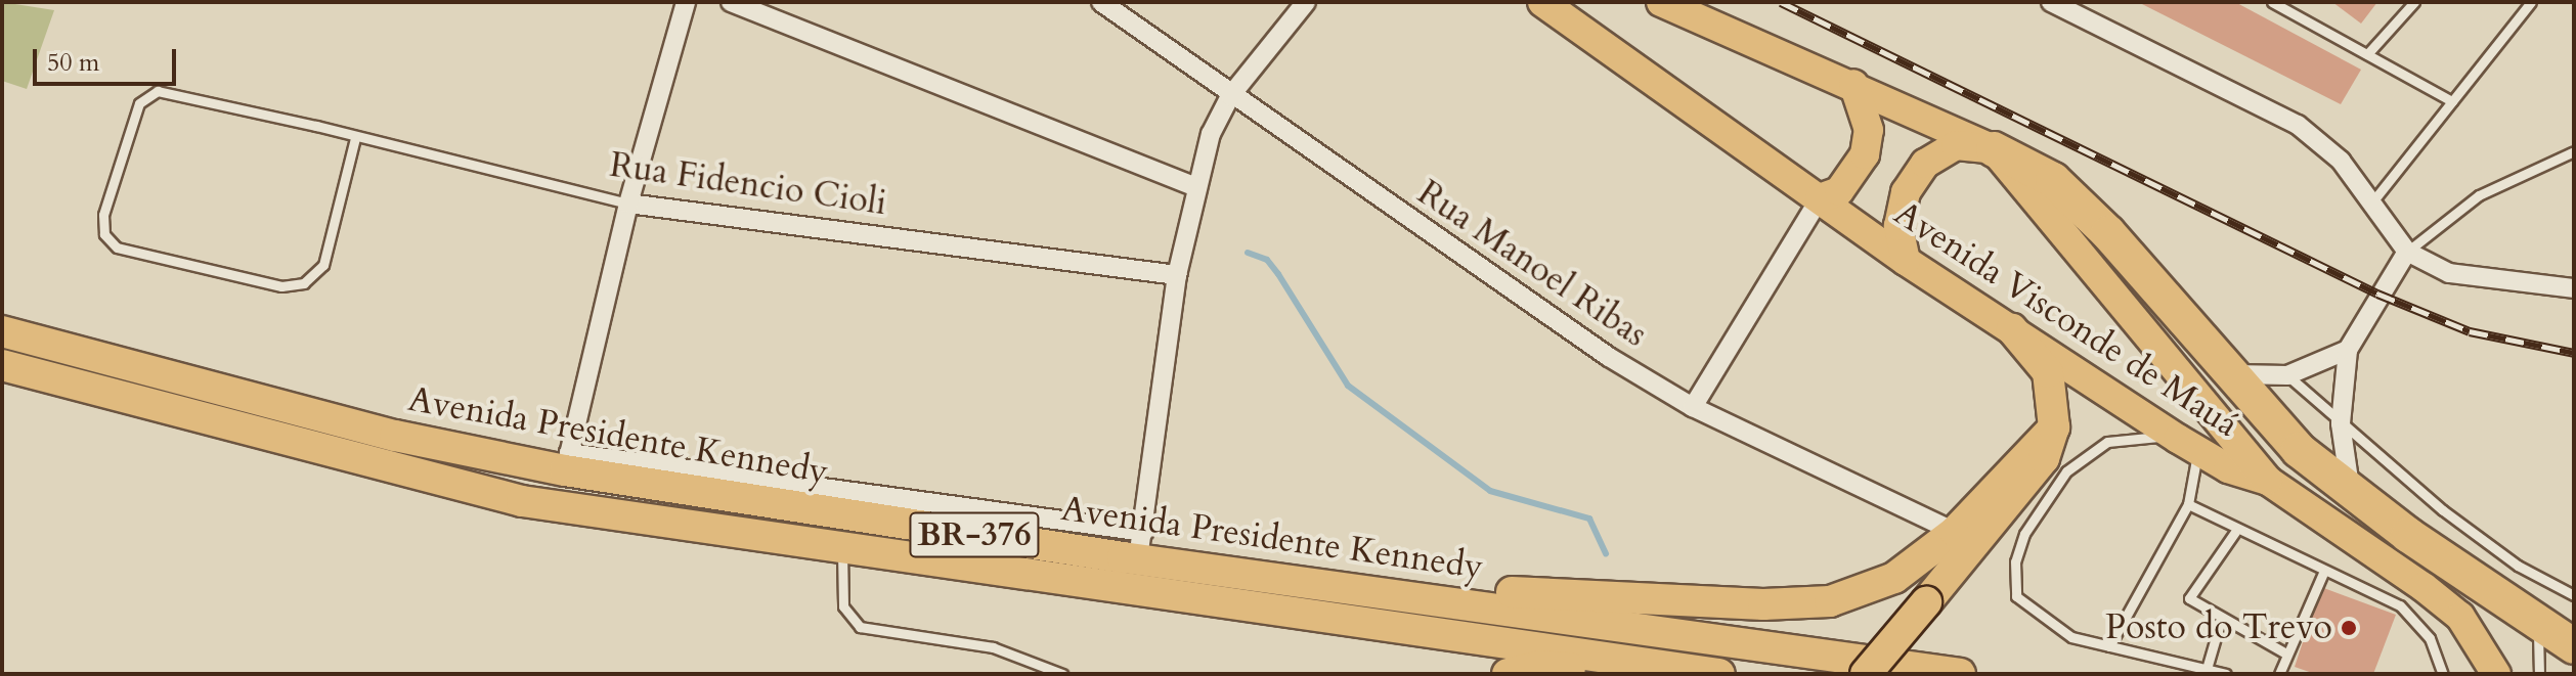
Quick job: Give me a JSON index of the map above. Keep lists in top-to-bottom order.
{
  "streets": {
    "highway": ["Avenida Presidente Kennedy", "BR-376"],
    "main road": ["Avenida Visconde de Mauá"],
    "street": ["Rua Fidencio Cioli", "Rua Manoel Ribas"]
  },
  "places": ["Posto do Trevo"],
  "scale_bar": "50 m"
}
